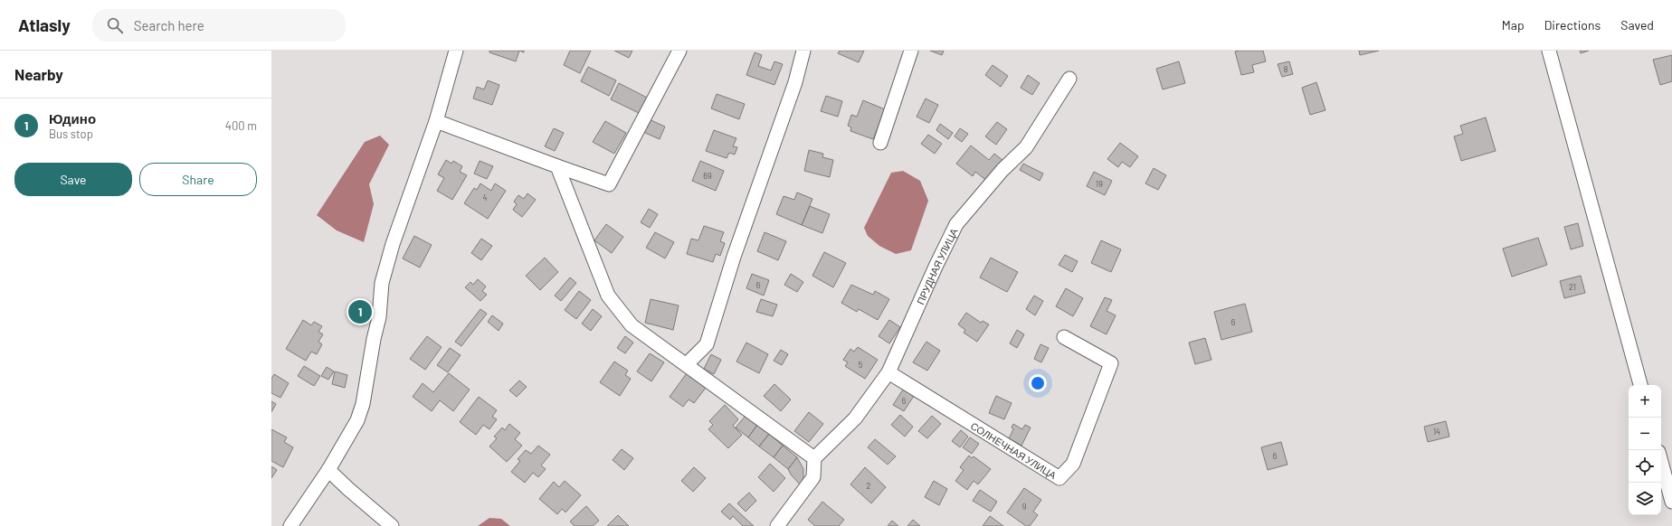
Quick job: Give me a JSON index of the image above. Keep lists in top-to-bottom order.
{
  "streets": {
    "street": ["ПРУДНАЯ УЛИЦА", "СОЛНЕЧНАЯ УЛИЦА"]
  },
  "crossings": [
    ["ПРУДНАЯ УЛИЦА", "СОЛНЕЧНАЯ УЛИЦА"]
  ],
  "house_numbers": [
    "8",
    "69",
    "19",
    "4",
    "6",
    "21",
    "6",
    "5",
    "6",
    "14",
    "6",
    "2",
    "9"
  ],
  "page": {
    "header": "Atlasly",
    "search": "Search here",
    "nav": ["Map", "Directions", "Saved"],
    "heading": "Nearby",
    "list": [
      {
        "mark": "1",
        "name": "Юдино",
        "note": "Bus stop",
        "value": "400 m"
      }
    ],
    "buttons": ["Save", "Share"],
    "pins": "1",
    "map_buttons": ["+", "−"]
  }
}
